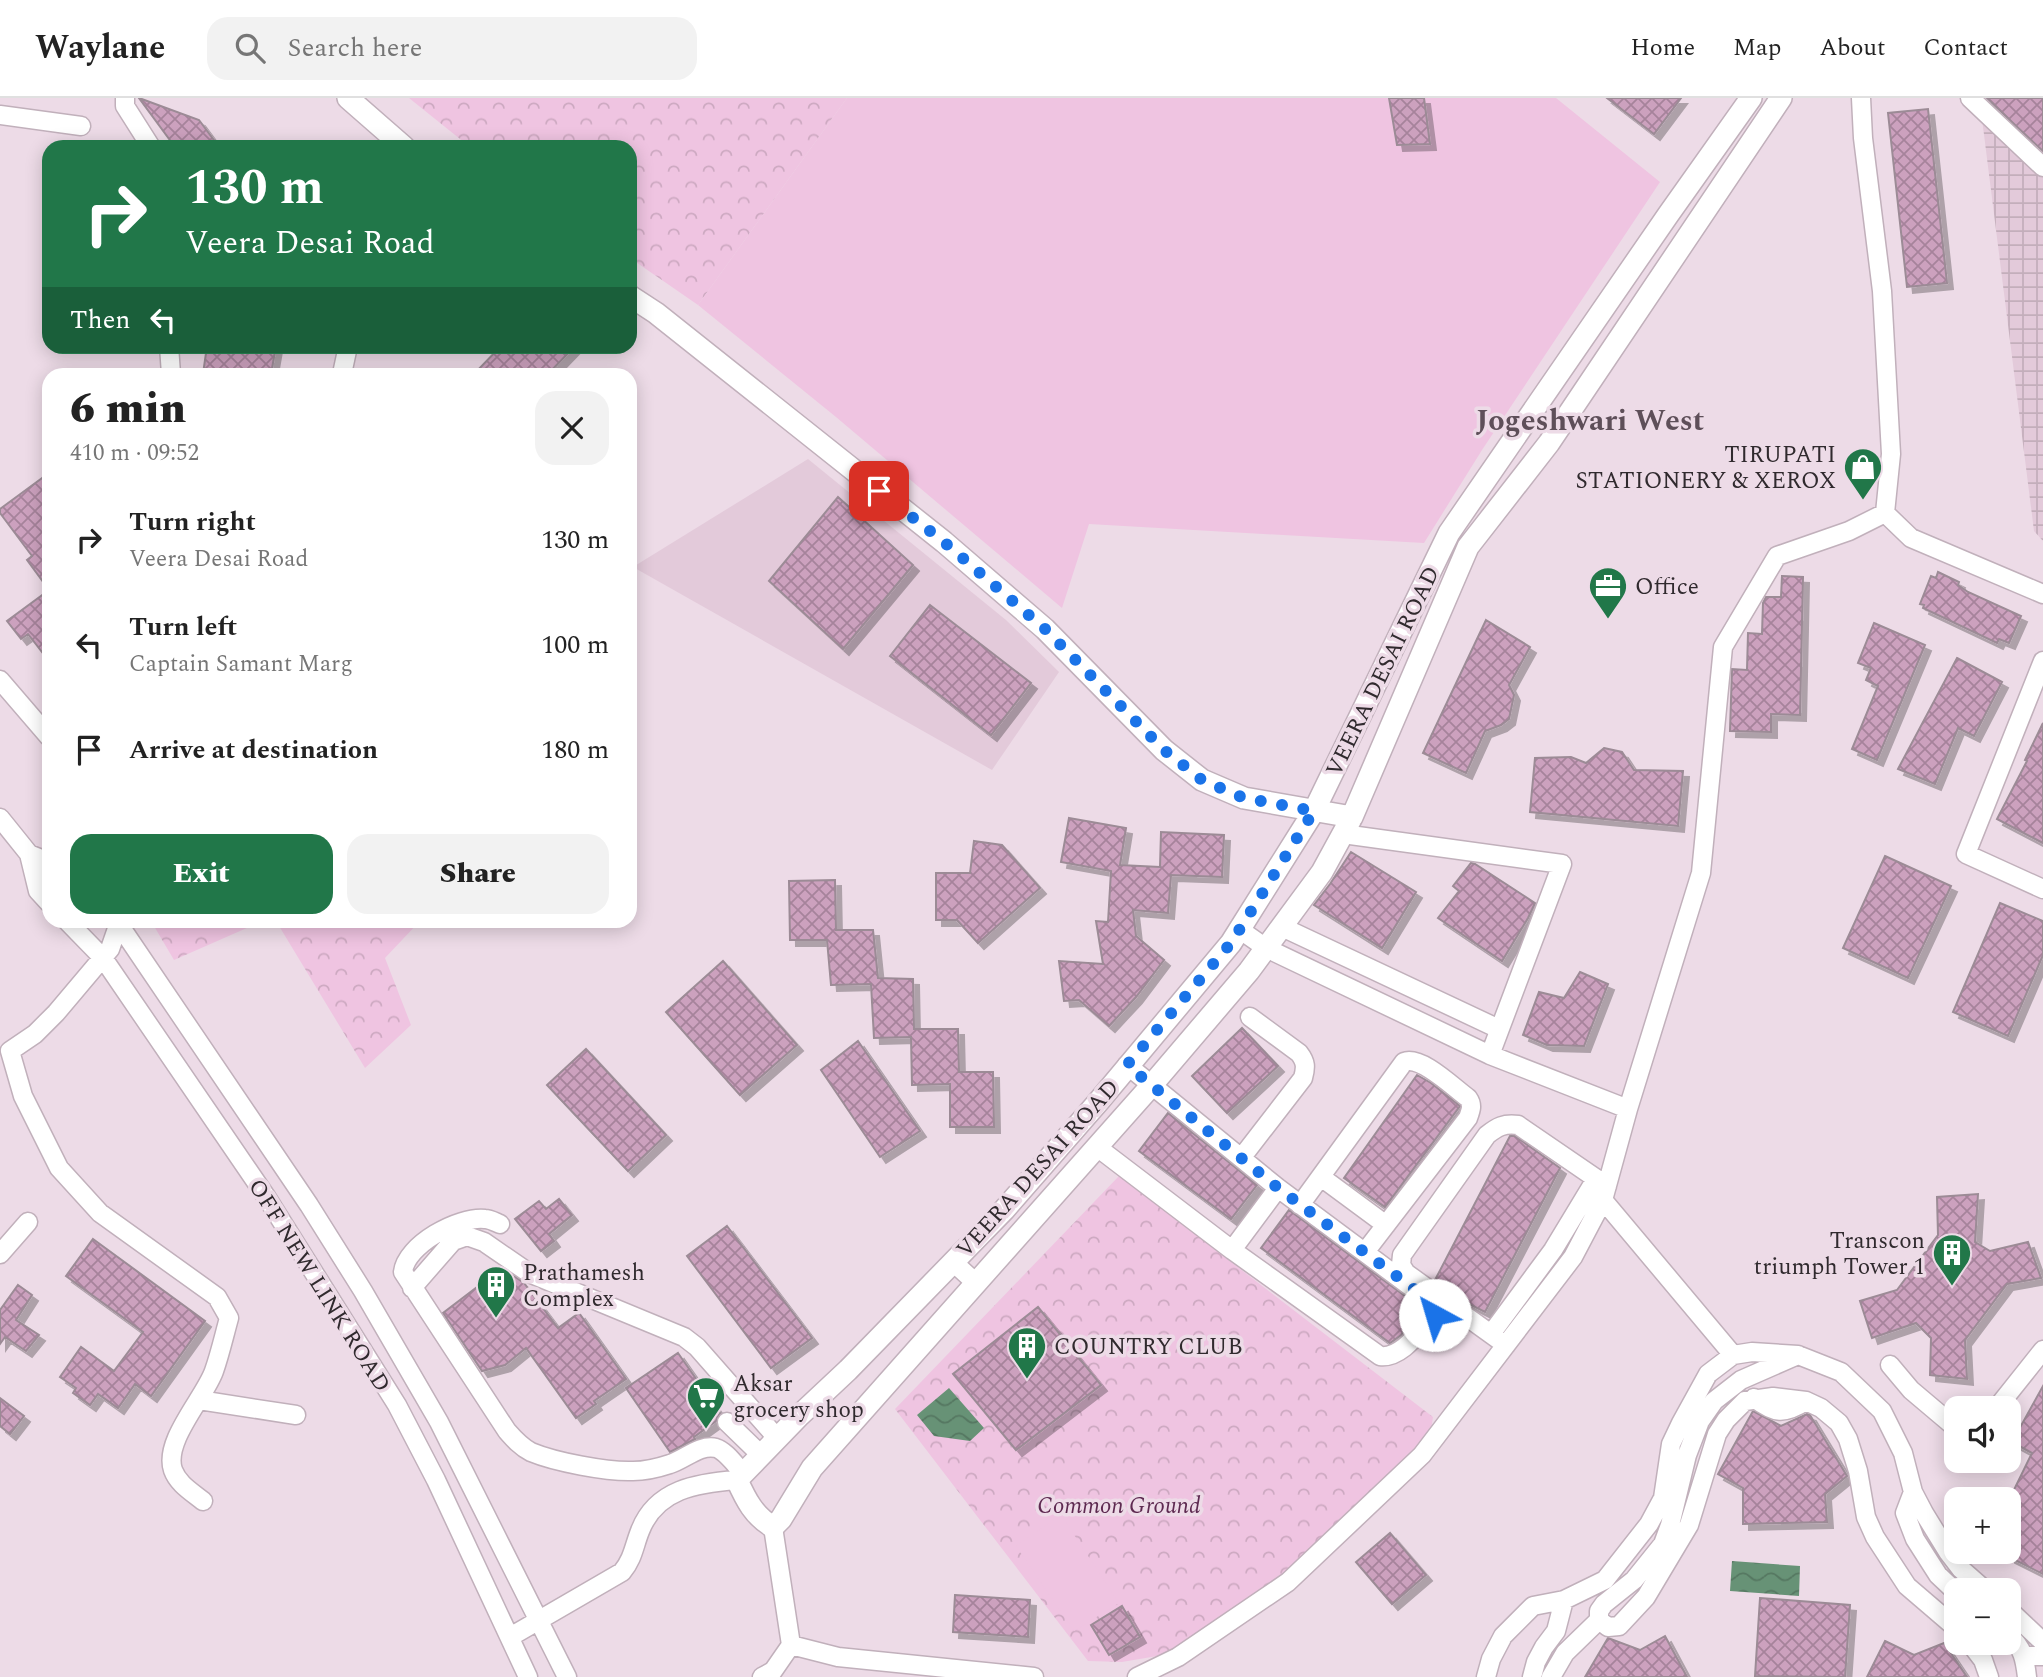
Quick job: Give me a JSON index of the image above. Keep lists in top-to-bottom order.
{
  "streets": {
    "street": ["VEERA DESAI ROAD", "OFF NEW LINK ROAD"]
  },
  "districts": ["Jogeshwari West"],
  "parks": ["Common Ground"],
  "places": {
    "shop": ["TIRUPATI STATIONERY & XEROX"],
    "office": ["Office"],
    "building": ["Transcon triumph Tower 1", "Prathamesh Complex", "COUNTRY CLUB"],
    "supermarket": ["Aksar grocery shop"]
  },
  "page": {
    "header": "Waylane",
    "search": "Search here",
    "nav": [
      "Home",
      "Map",
      "About",
      "Contact"
    ],
    "turn": ["130 m", "Veera Desai Road"],
    "then": "Then",
    "heading": ["6 min", "410 m · 09:52"],
    "list": [
      {
        "name": "Turn right",
        "note": "Veera Desai Road",
        "value": "130 m"
      },
      {
        "name": "Turn left",
        "note": "Captain Samant Marg",
        "value": "100 m"
      },
      {
        "name": "Arrive at destination",
        "value": "180 m"
      }
    ],
    "buttons": ["Exit", "Share"],
    "map_buttons": ["+", "−"]
  }
}
